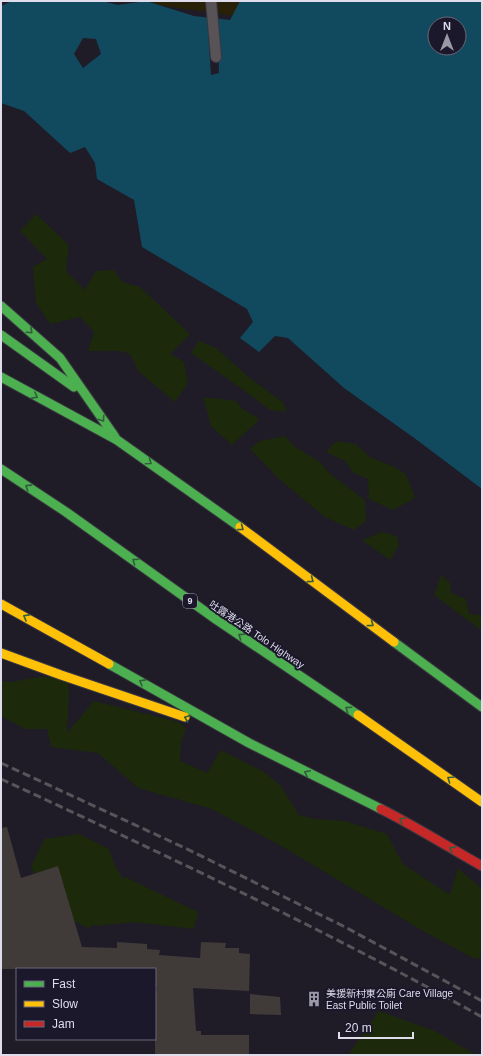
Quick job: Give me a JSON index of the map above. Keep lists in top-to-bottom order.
{
  "streets": {
    "highway": ["9", "吐露港公路 Tolo Highway"]
  },
  "places": {
    "building": ["美援新村東公廁 Care Village East Public Toilet"]
  },
  "legend": ["Fast", "Slow", "Jam"],
  "scale_bar": "20 m",
  "north": "top"
}
